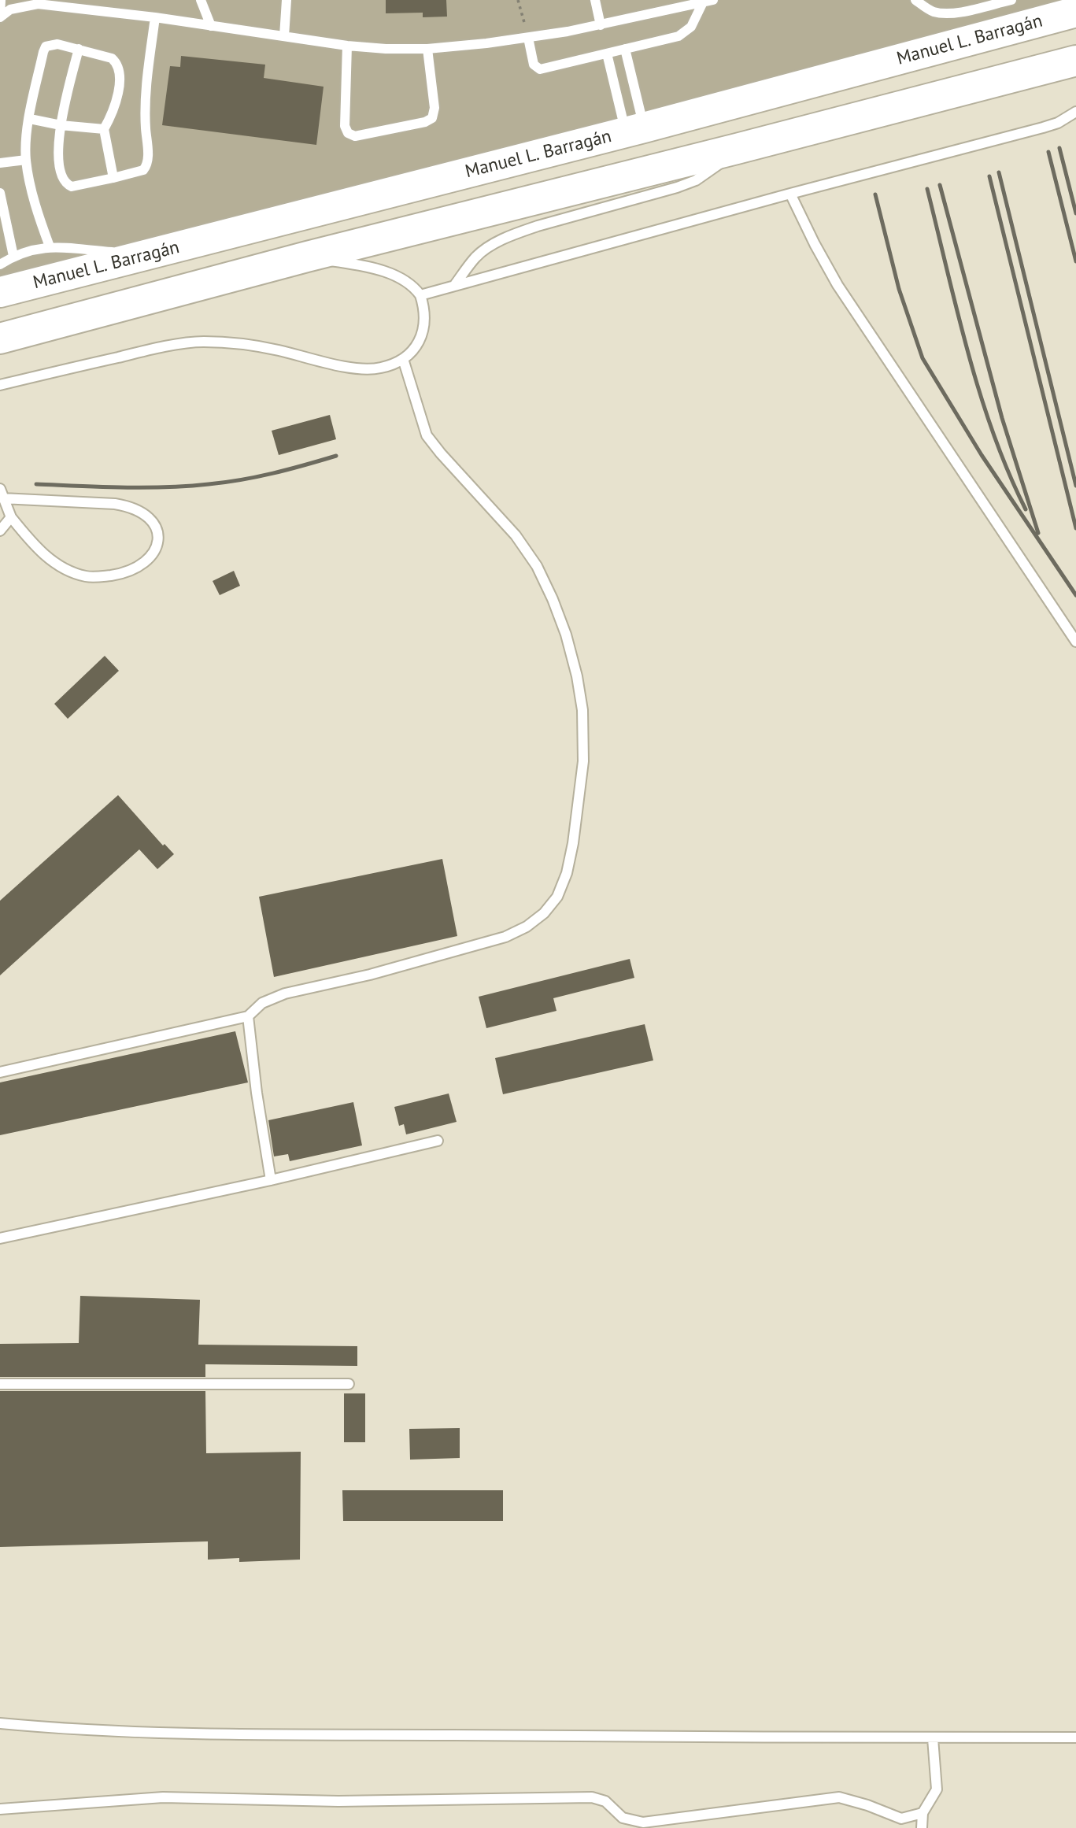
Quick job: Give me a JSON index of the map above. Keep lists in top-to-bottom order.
{
  "streets": {
    "highway": ["Manuel L. Barragán"]
  }
}
